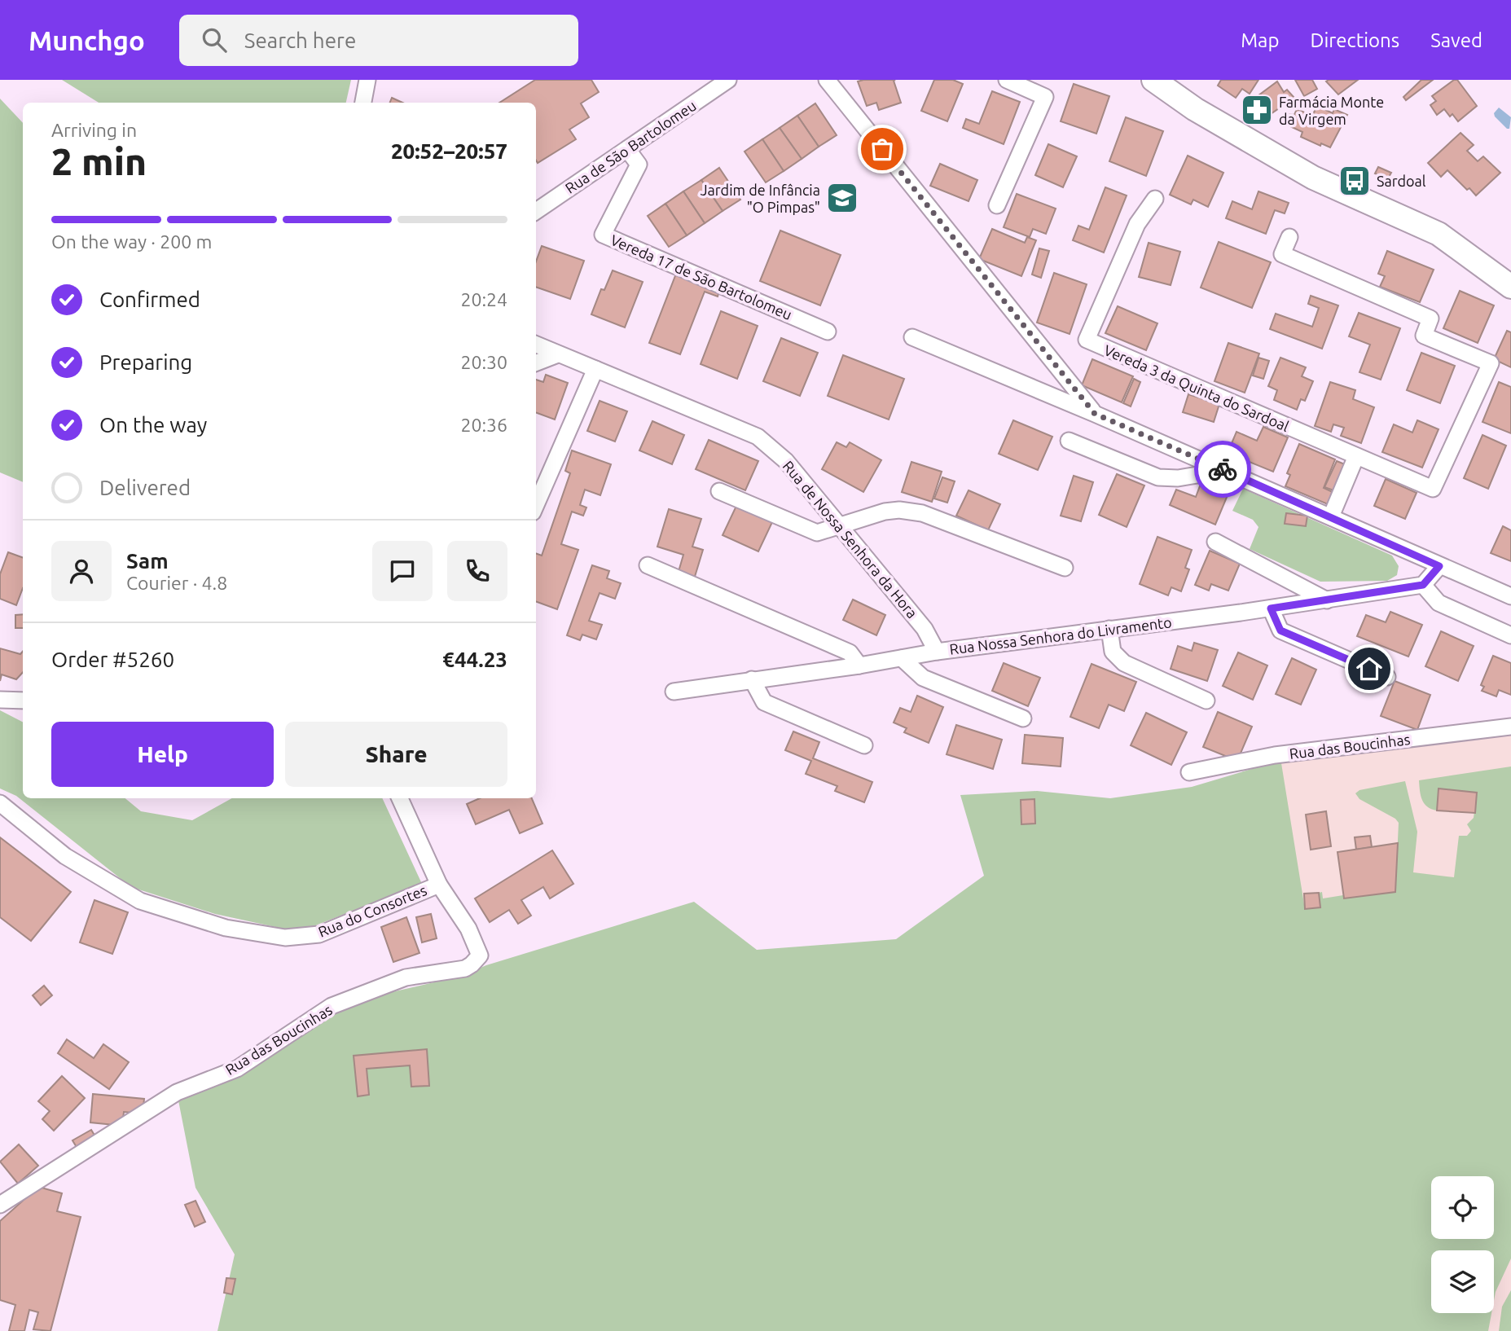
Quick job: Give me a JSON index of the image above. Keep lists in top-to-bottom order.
{
  "streets": {
    "street": [
      "Rua de São Bartolomeu",
      "Vereda 17 de São Bartolomeu",
      "Vereda 3 da Quinta do Sardoal",
      "Rua de Nossa Senhora da Hora",
      "Rua Nossa Senhora do Livramento",
      "Rua das Boucinhas",
      "Rua do Consortes"
    ]
  },
  "crossings": [
    ["Rua de São Bartolomeu", "Vereda 17 de São Bartolomeu"],
    ["Rua de Nossa Senhora da Hora", "Rua Nossa Senhora do Livramento"],
    ["Rua das Boucinhas", "Rua do Consortes"]
  ],
  "places": {
    "pharmacy": ["Farmácia Monte da Virgem"],
    "bus stop": ["Sardoal"],
    "school or university": ["Jardim de Infância \"O Pimpas\""]
  },
  "page": {
    "header": "Munchgo",
    "search": "Search here",
    "nav": ["Map", "Directions", "Saved"],
    "heading": ["2 min", "Arriving in", "20:52–20:57"],
    "panel": [
      "Sam",
      "Courier · 4.8",
      "Order #5260",
      "€44.23"
    ],
    "bar": "On the way · 200 m",
    "list": [
      ["Confirmed", "20:24"],
      ["Preparing", "20:30"],
      ["On the way", "20:36"],
      "Delivered"
    ],
    "buttons": ["Help", "Share"]
  }
}
